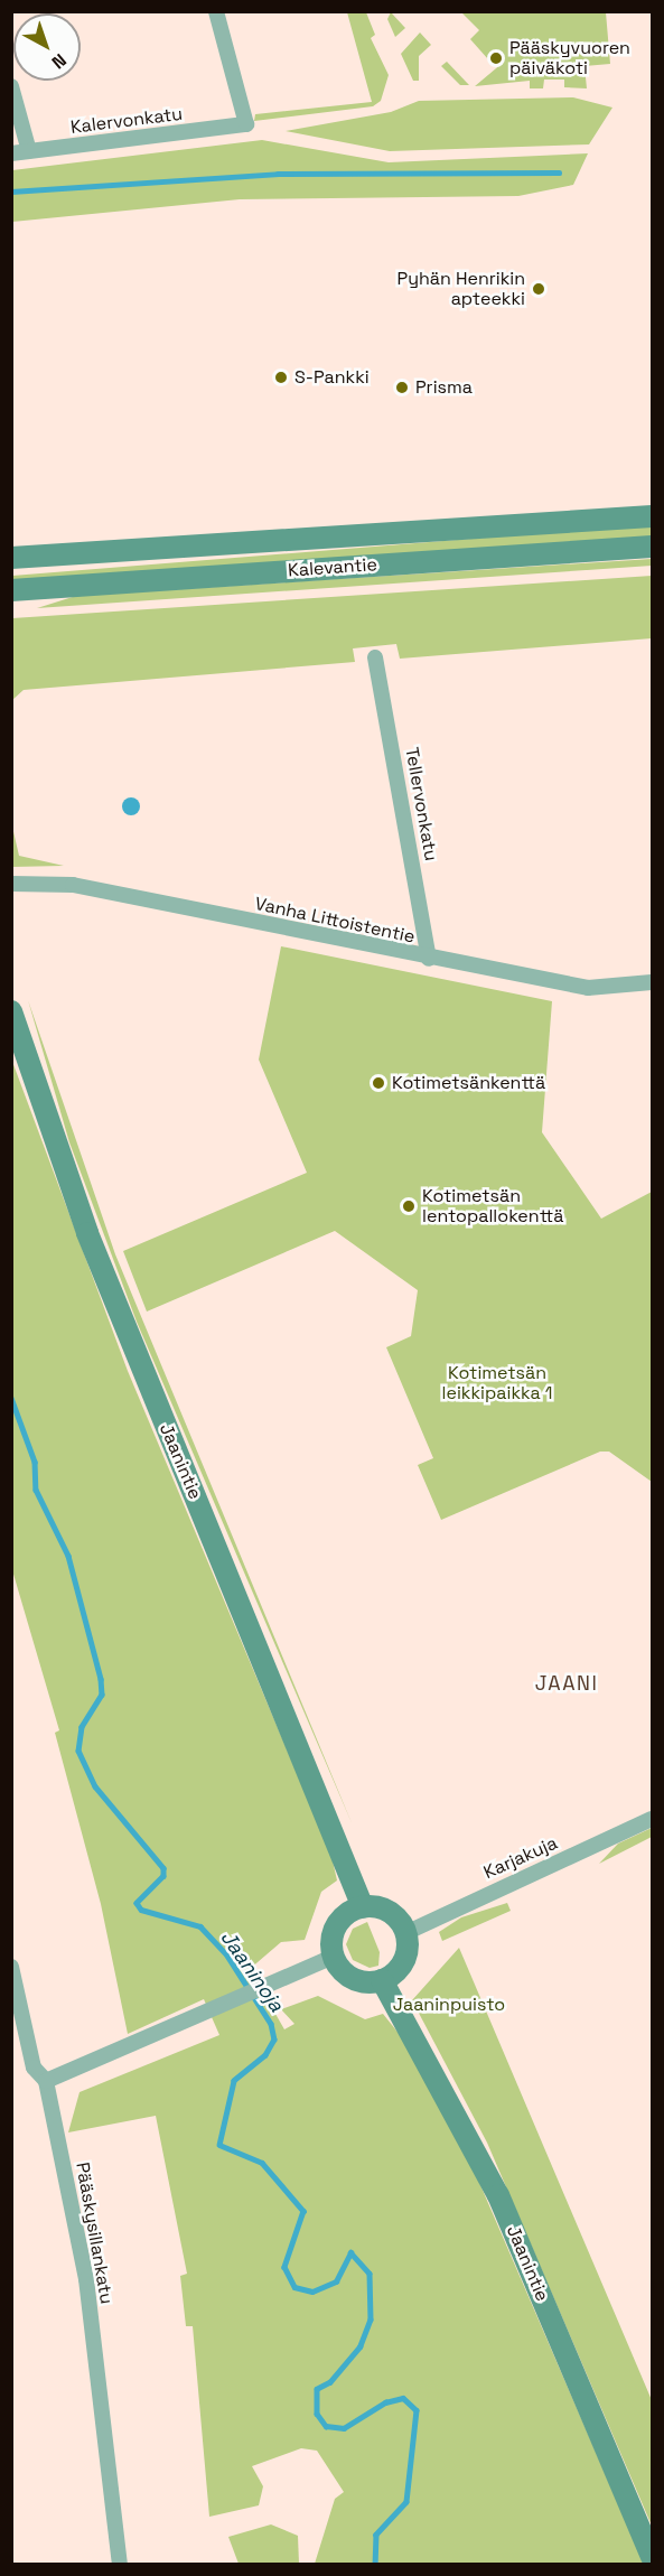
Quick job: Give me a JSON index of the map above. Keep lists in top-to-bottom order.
{
  "streets": {
    "main road": ["Kalevantie", "Jaanintie"],
    "street": [
      "Kalervonkatu",
      "Tellervonkatu",
      "Vanha Littoistentie",
      "Karjakuja",
      "Pääskysillankatu"
    ]
  },
  "crossings": [
    ["Tellervonkatu", "Vanha Littoistentie"],
    ["Jaanintie", "Karjakuja"]
  ],
  "districts": ["JAANI"],
  "water": ["Jaaninoja"],
  "parks": ["Kotimetsän leikkipaikka 1", "Jaaninpuisto"],
  "places": [
    "Pääskyvuoren päiväkoti",
    "Pyhän Henrikin apteekki",
    "S-Pankki",
    "Prisma",
    "Kotimetsänkenttä",
    "Kotimetsän lentopallokenttä"
  ],
  "north": "bottom right"
}
